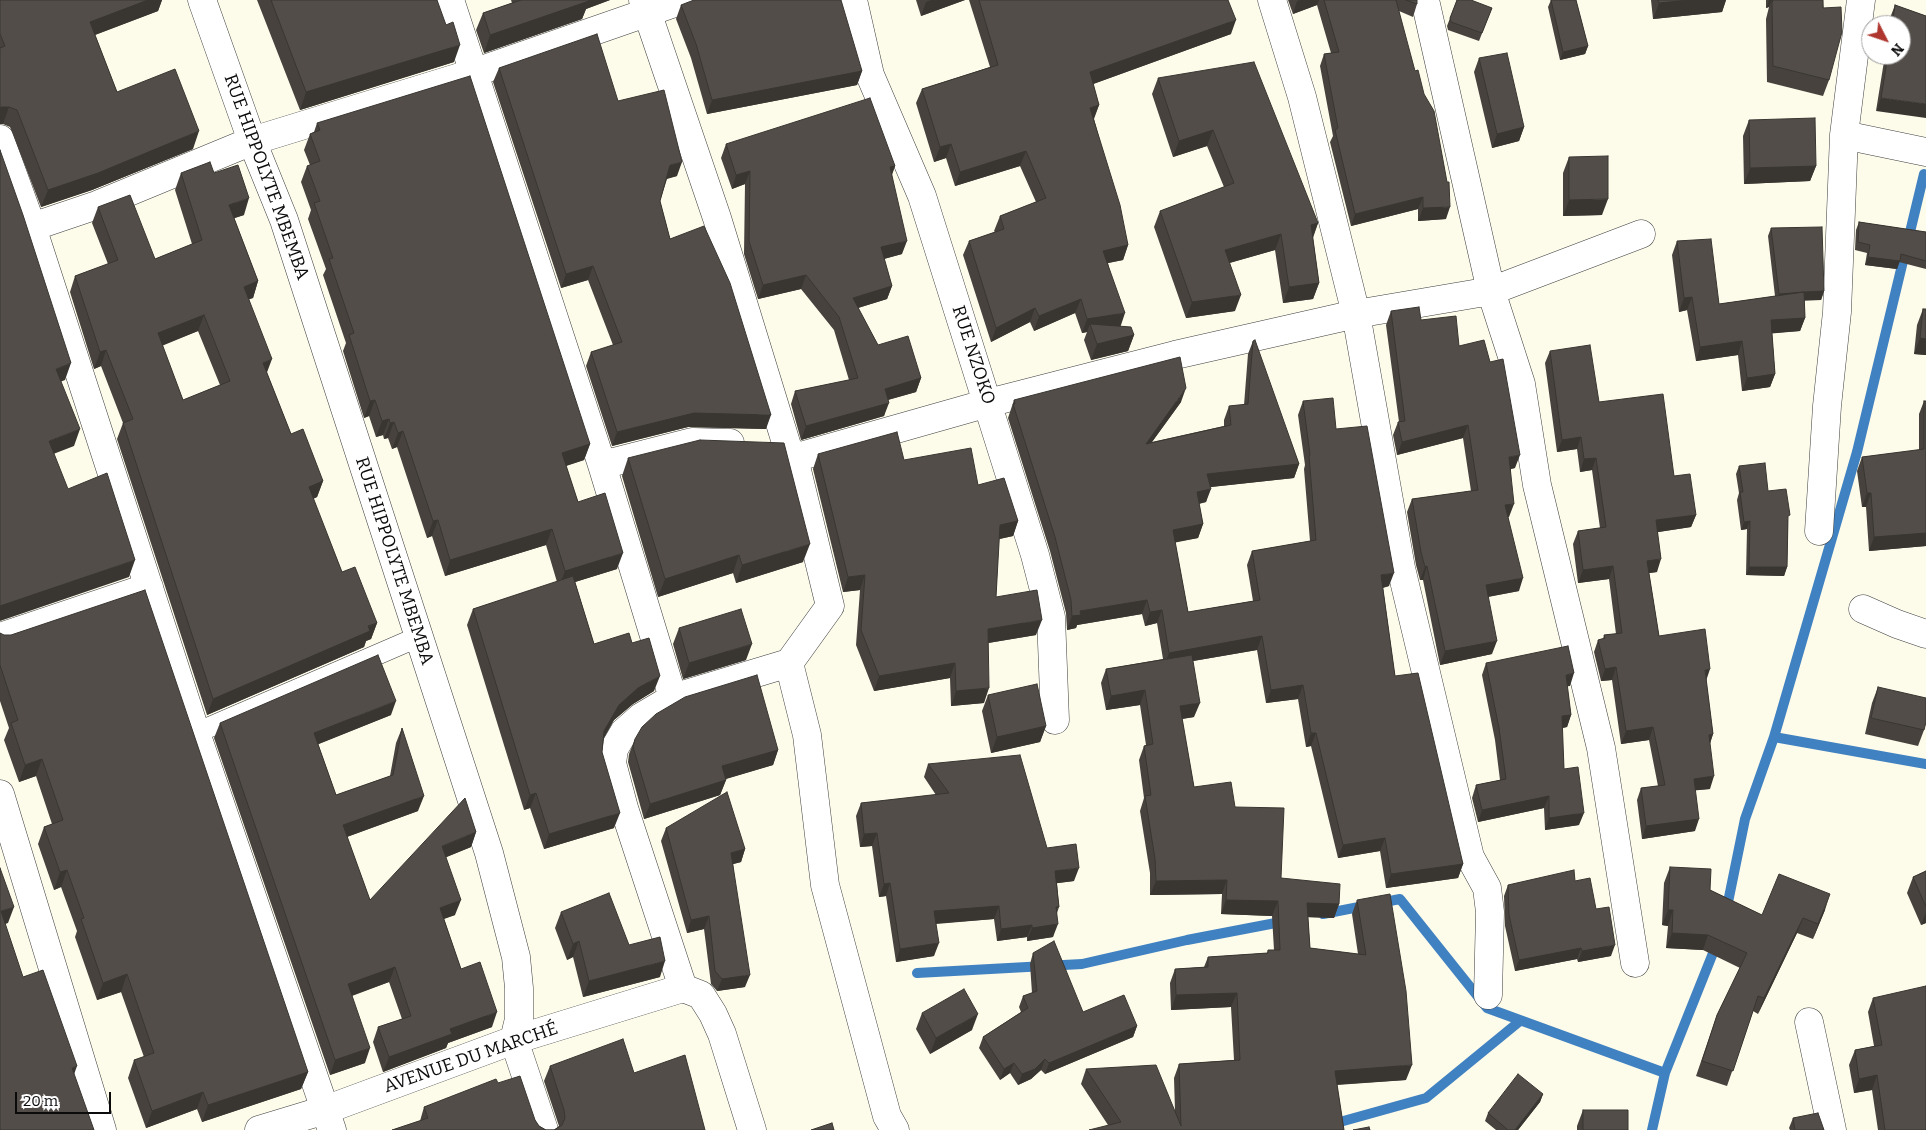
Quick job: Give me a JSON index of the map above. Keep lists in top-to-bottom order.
{
  "streets": {
    "street": ["RUE HIPPOLYTE MBEMBA", "RUE NZOKO", "AVENUE DU MARCHÉ"]
  },
  "crossings": [
    ["RUE HIPPOLYTE MBEMBA", "AVENUE DU MARCHÉ"]
  ],
  "scale_bar": "20 m",
  "north": "bottom right"
}
